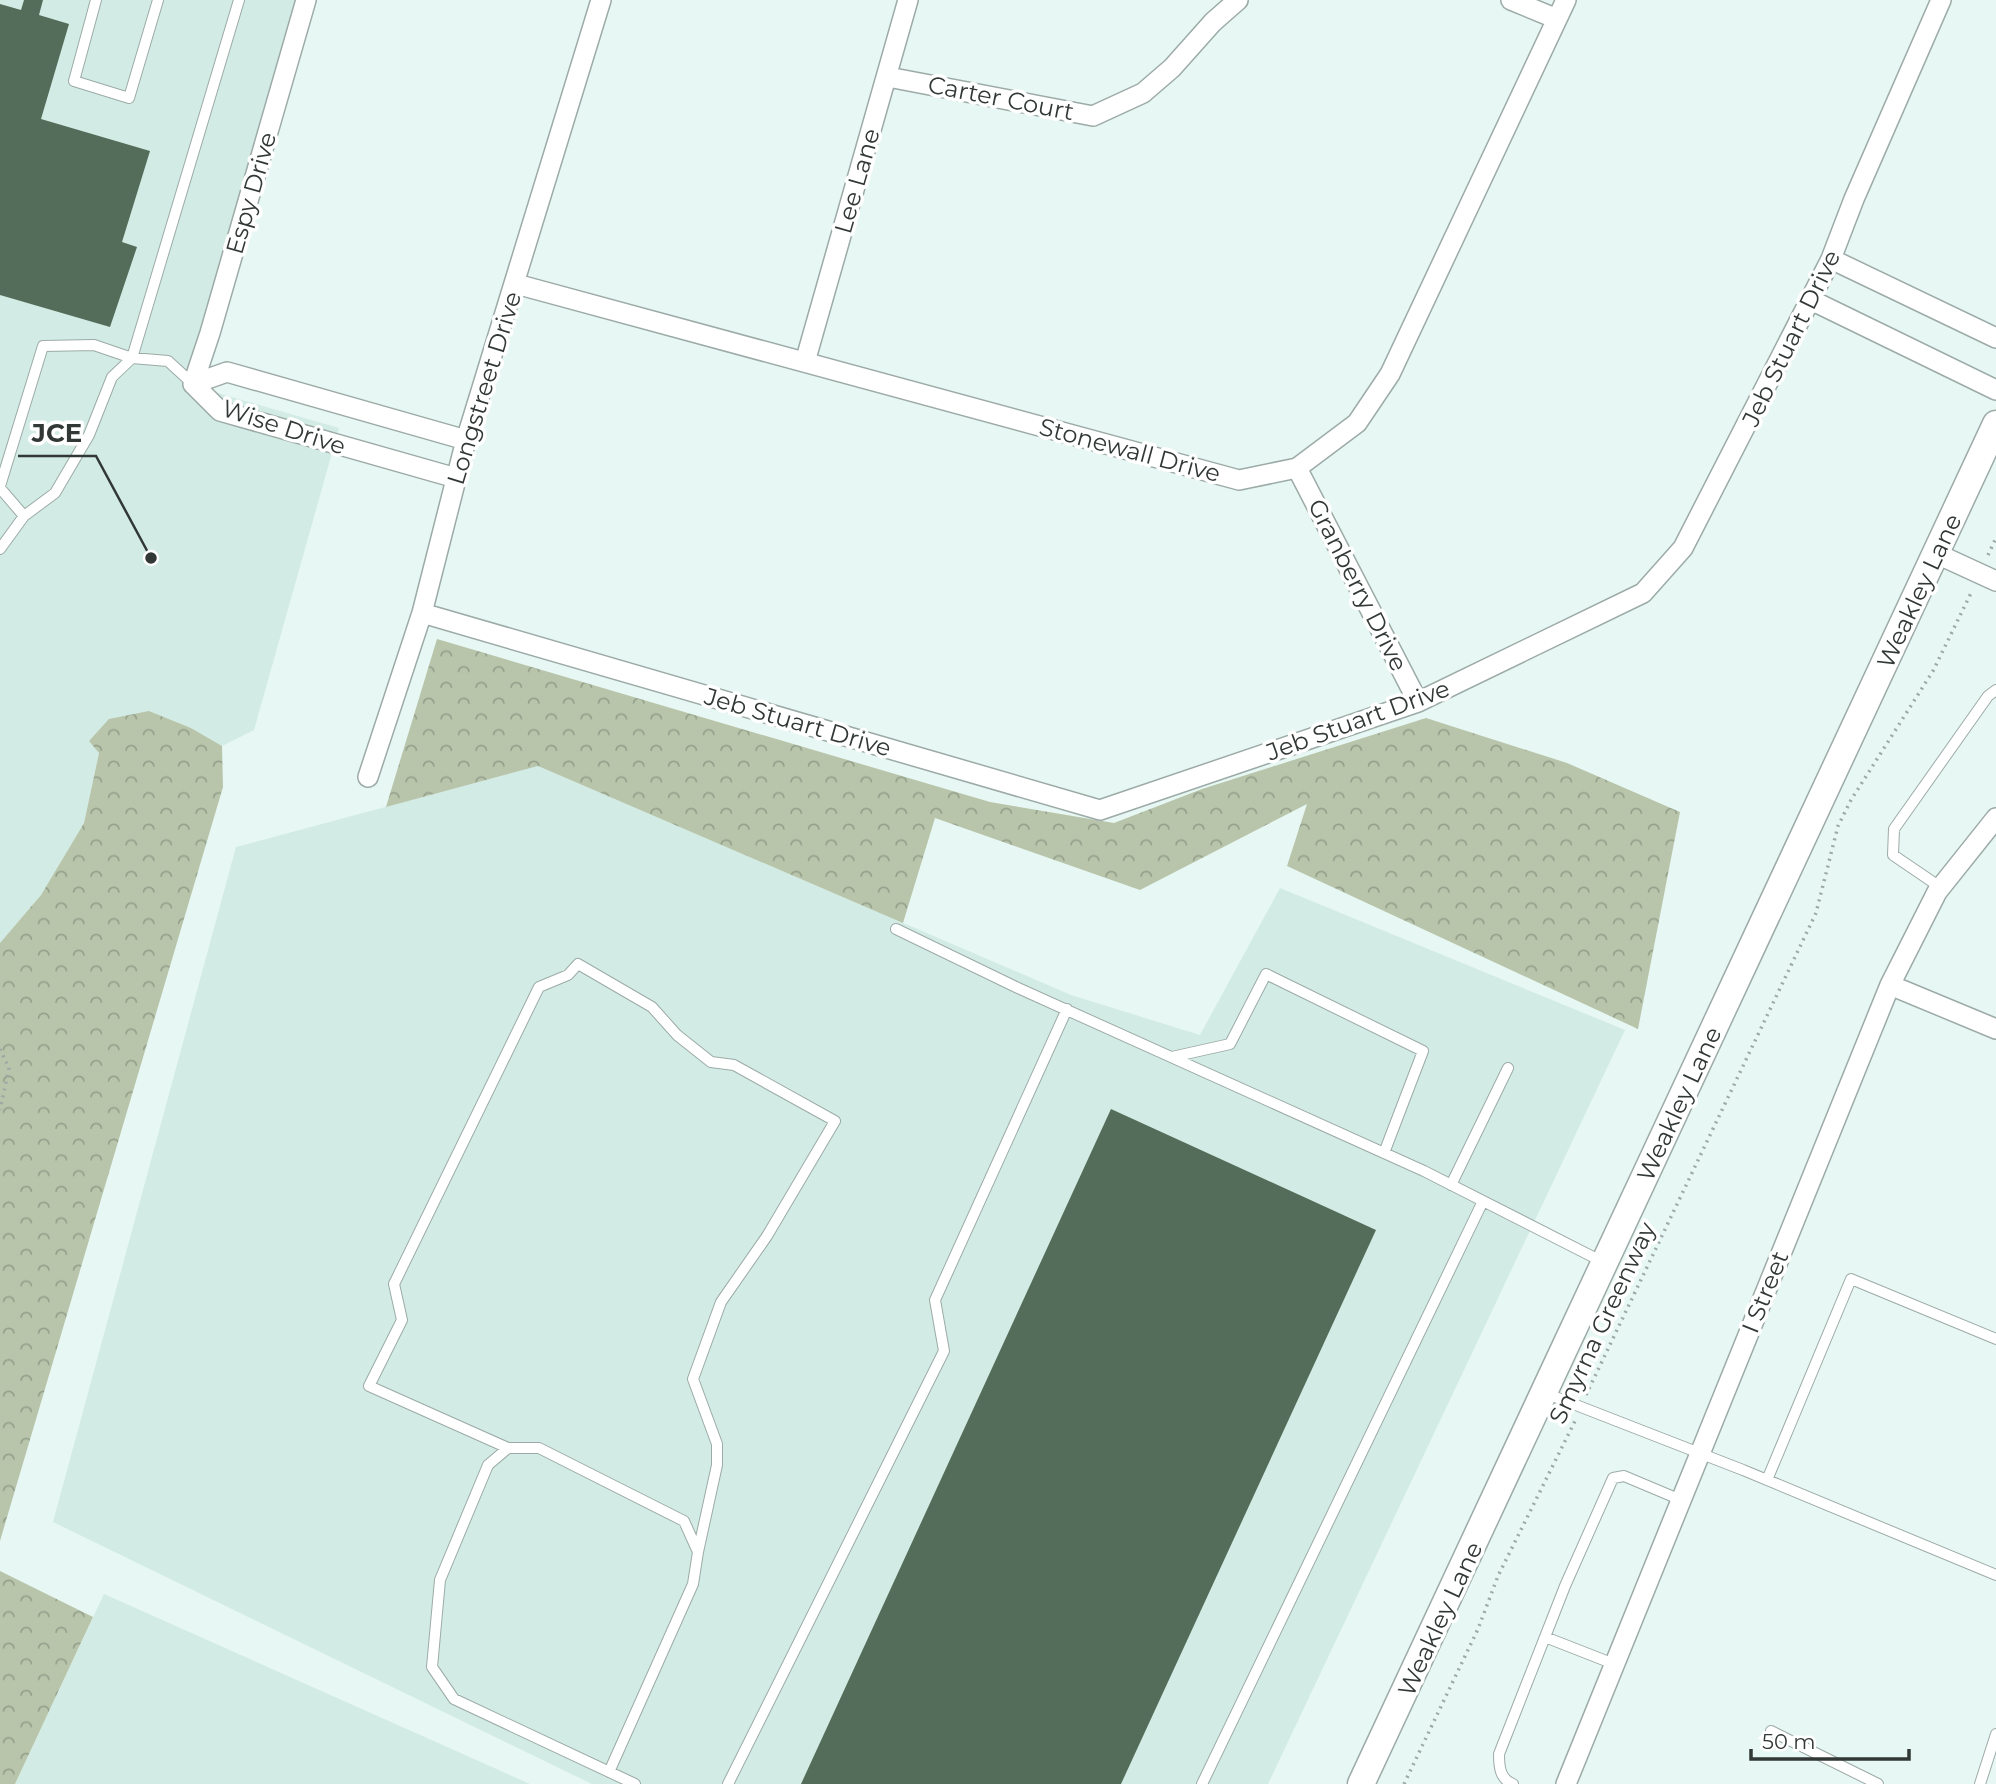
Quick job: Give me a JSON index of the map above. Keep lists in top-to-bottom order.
{
  "streets": {
    "main road": ["Weakley Lane"],
    "street": [
      "Carter Court",
      "Lee Lane",
      "Espy Drive",
      "Jeb Stuart Drive",
      "Longstreet Drive",
      "Wise Drive",
      "Stonewall Drive",
      "Granberry Drive",
      "I Street"
    ],
    "path": ["Smyrna Greenway"]
  },
  "crossings": [
    ["Carter Court", "Lee Lane"],
    ["Lee Lane", "Stonewall Drive"],
    ["Espy Drive", "Wise Drive"],
    ["Jeb Stuart Drive", "Longstreet Drive"],
    ["Jeb Stuart Drive", "Granberry Drive"],
    ["Longstreet Drive", "Wise Drive"],
    ["Longstreet Drive", "Stonewall Drive"],
    ["Stonewall Drive", "Granberry Drive"]
  ],
  "places": ["JCE"],
  "scale_bar": "50 m"
}
